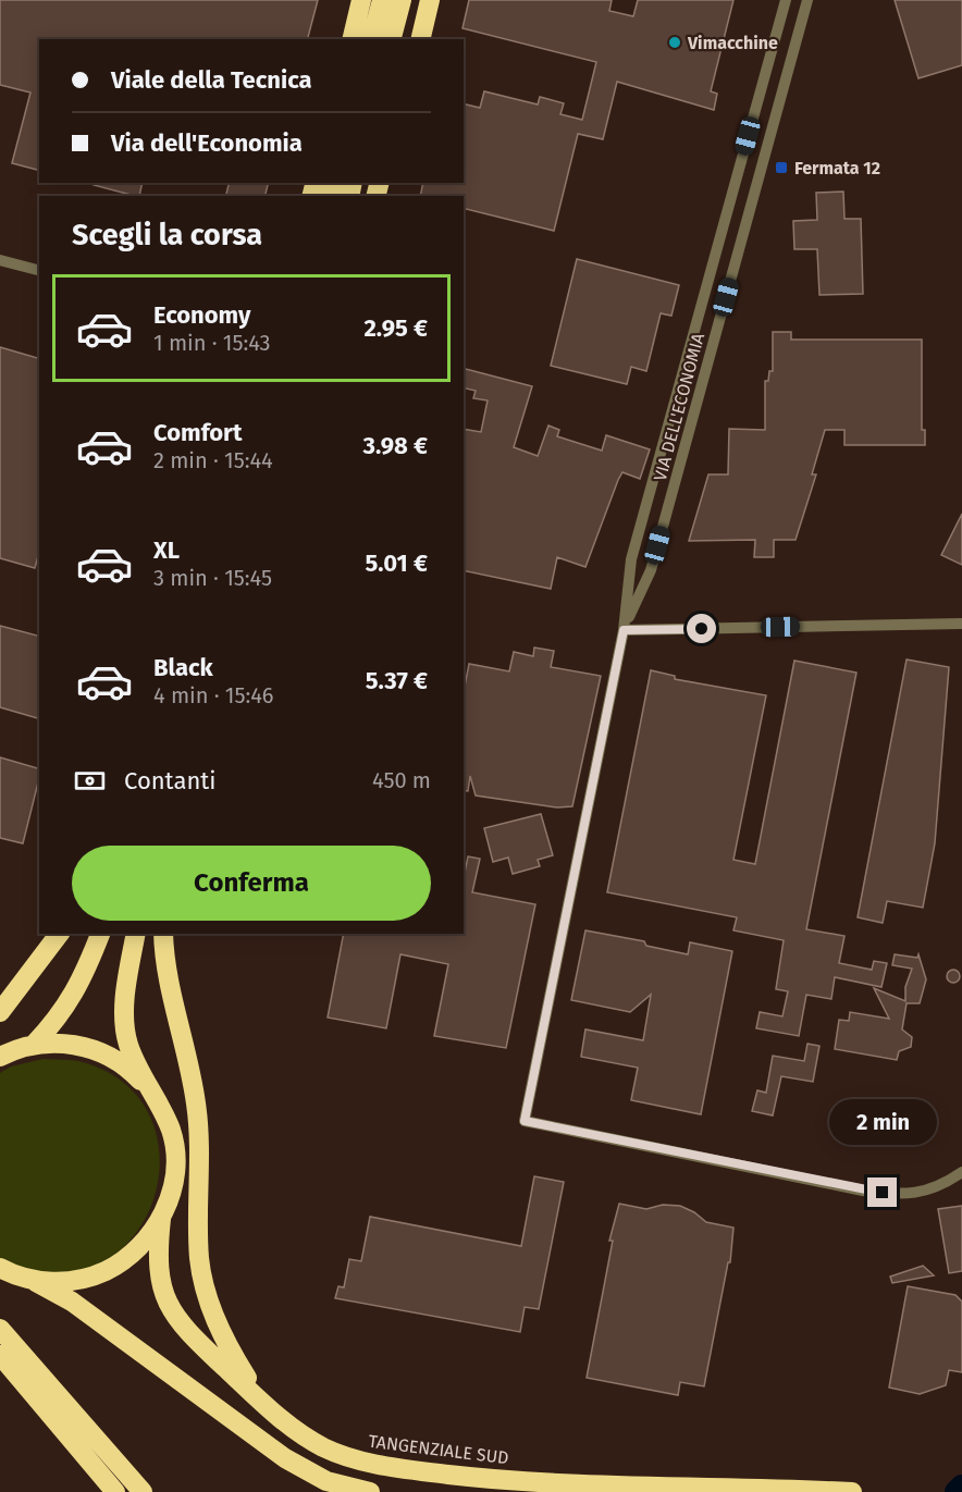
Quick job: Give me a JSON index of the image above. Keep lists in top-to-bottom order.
{
  "streets": {
    "highway": ["TANGENZIALE SUD"],
    "street": ["VIA DELL'ECONOMIA"]
  },
  "places": {
    "other": ["Vimacchine"],
    "transit": ["Fermata 12"]
  },
  "page": {
    "banner": ["Viale della Tecnica", "Via dell'Economia"],
    "heading": "Scegli la corsa",
    "list": [
      {
        "name": "Economy",
        "note": "1 min · 15:43",
        "value": "2.95 €"
      },
      {
        "name": "Comfort",
        "note": "2 min · 15:44",
        "value": "3.98 €"
      },
      {
        "name": "XL",
        "note": "3 min · 15:45",
        "value": "5.01 €"
      },
      {
        "name": "Black",
        "note": "4 min · 15:46",
        "value": "5.37 €"
      }
    ],
    "pay": ["Contanti", "450 m"],
    "buttons": "Conferma",
    "bubble": "2 min"
  }
}
